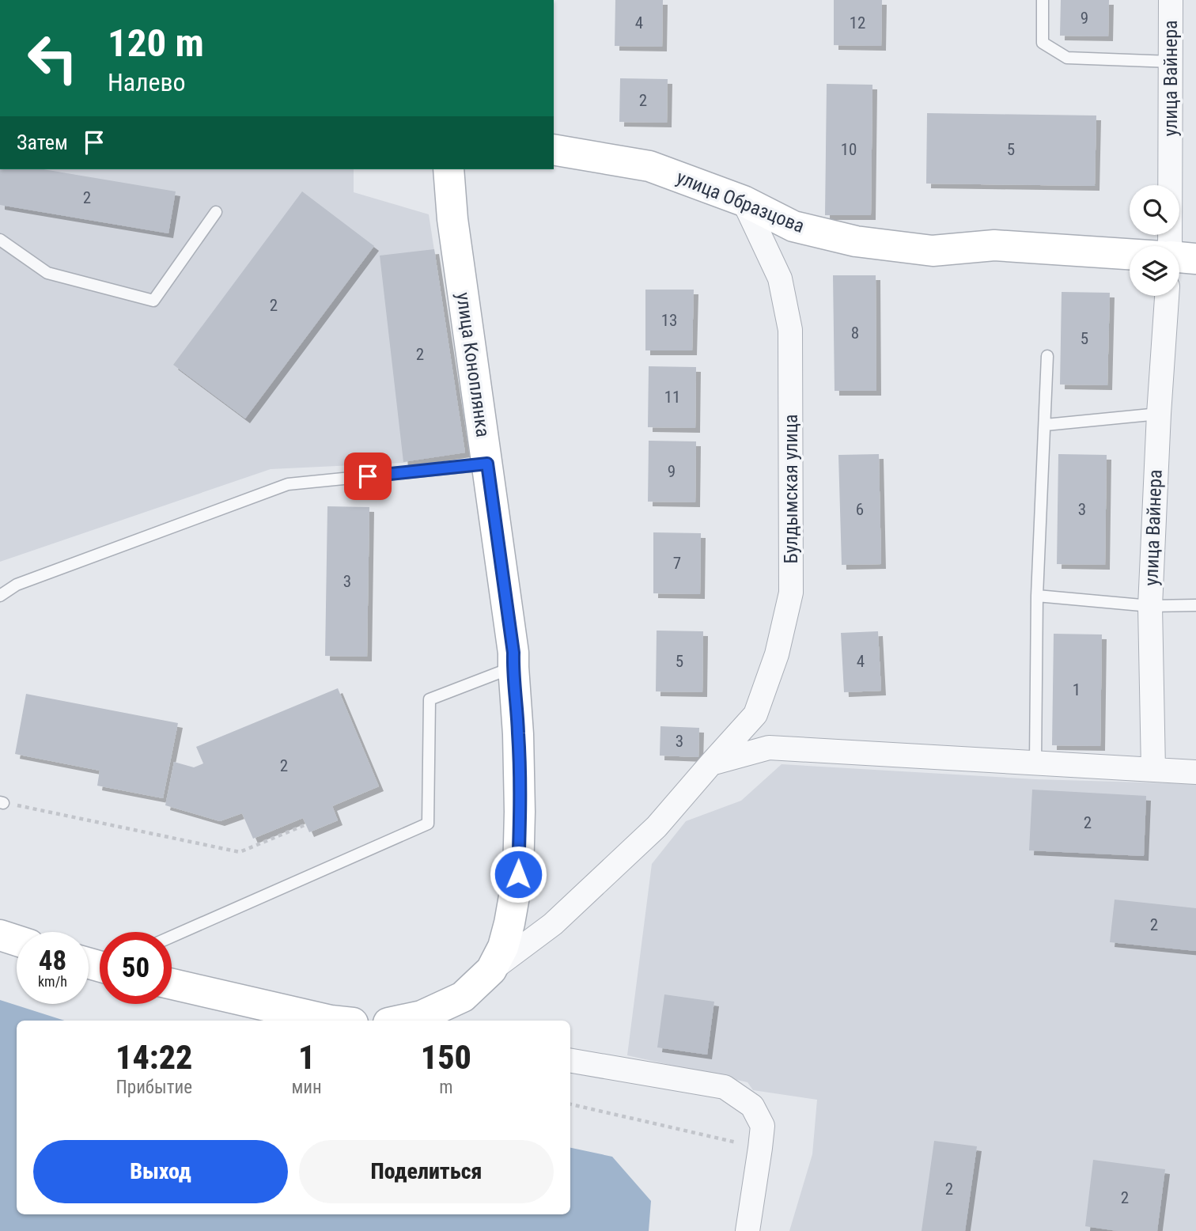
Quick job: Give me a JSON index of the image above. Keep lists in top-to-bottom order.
{
  "streets": {
    "main road": ["улица Образцова", "улица Коноплянка"],
    "street": ["улица Вайнера", "Булдымская улица"]
  },
  "crossings": [
    ["улица Образцова", "Булдымская улица"],
    ["улица Коноплянка", "Булдымская улица"]
  ],
  "house_numbers": [
    "9",
    "4",
    "12",
    "2",
    "10",
    "5",
    "2",
    "2",
    "13",
    "8",
    "5",
    "2",
    "11",
    "9",
    "6",
    "3",
    "7",
    "3",
    "5",
    "4",
    "1",
    "3",
    "2",
    "2",
    "2",
    "2",
    "2"
  ],
  "page": {
    "turn": ["120 m", "Налево"],
    "then": "Затем",
    "speed": "48 km/h",
    "limit": "50",
    "eta": [
      "14:22",
      "Прибытие",
      "1",
      "мин",
      "150",
      "m"
    ],
    "buttons": ["Выход", "Поделиться"]
  }
}
